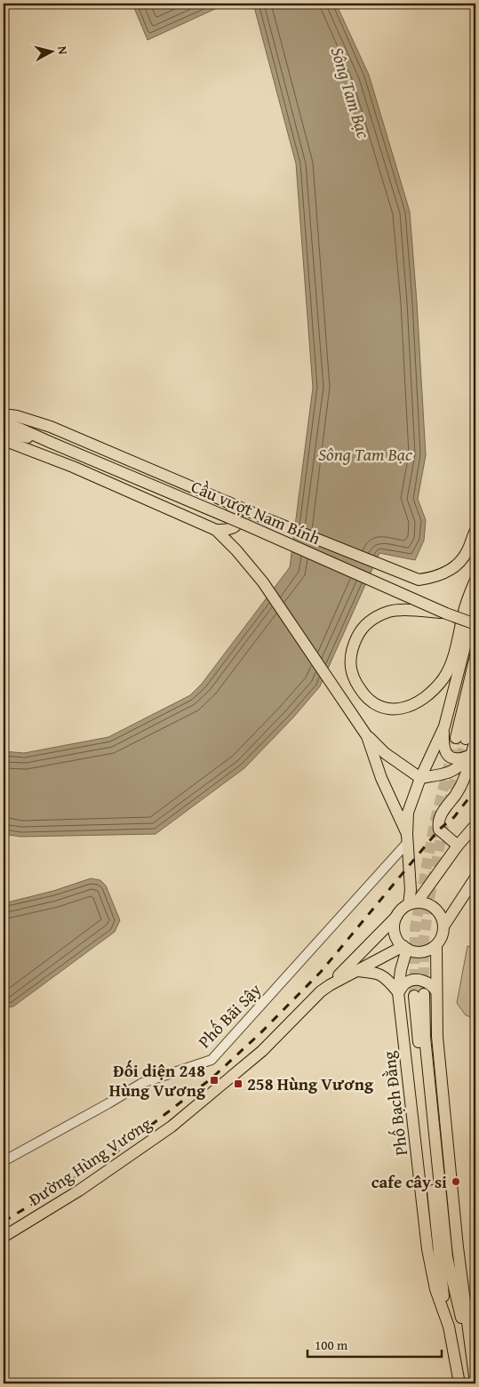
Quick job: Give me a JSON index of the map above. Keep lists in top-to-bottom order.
{
  "streets": {
    "main road": ["Cầu vượt Nam Bính", "Phố Bạch Đằng", "Đường Hùng Vương"],
    "street": ["Phố Bãi Sậy"]
  },
  "crossings": [
    ["Phố Bạch Đằng", "Đường Hùng Vương"]
  ],
  "water": ["Sông Tam Bạc"],
  "places": {
    "transit": ["Đối diện 248 Hùng Vương", "258 Hùng Vương"],
    "other": ["cafe cây si"]
  },
  "scale_bar": "100 m",
  "north": "right"
}
